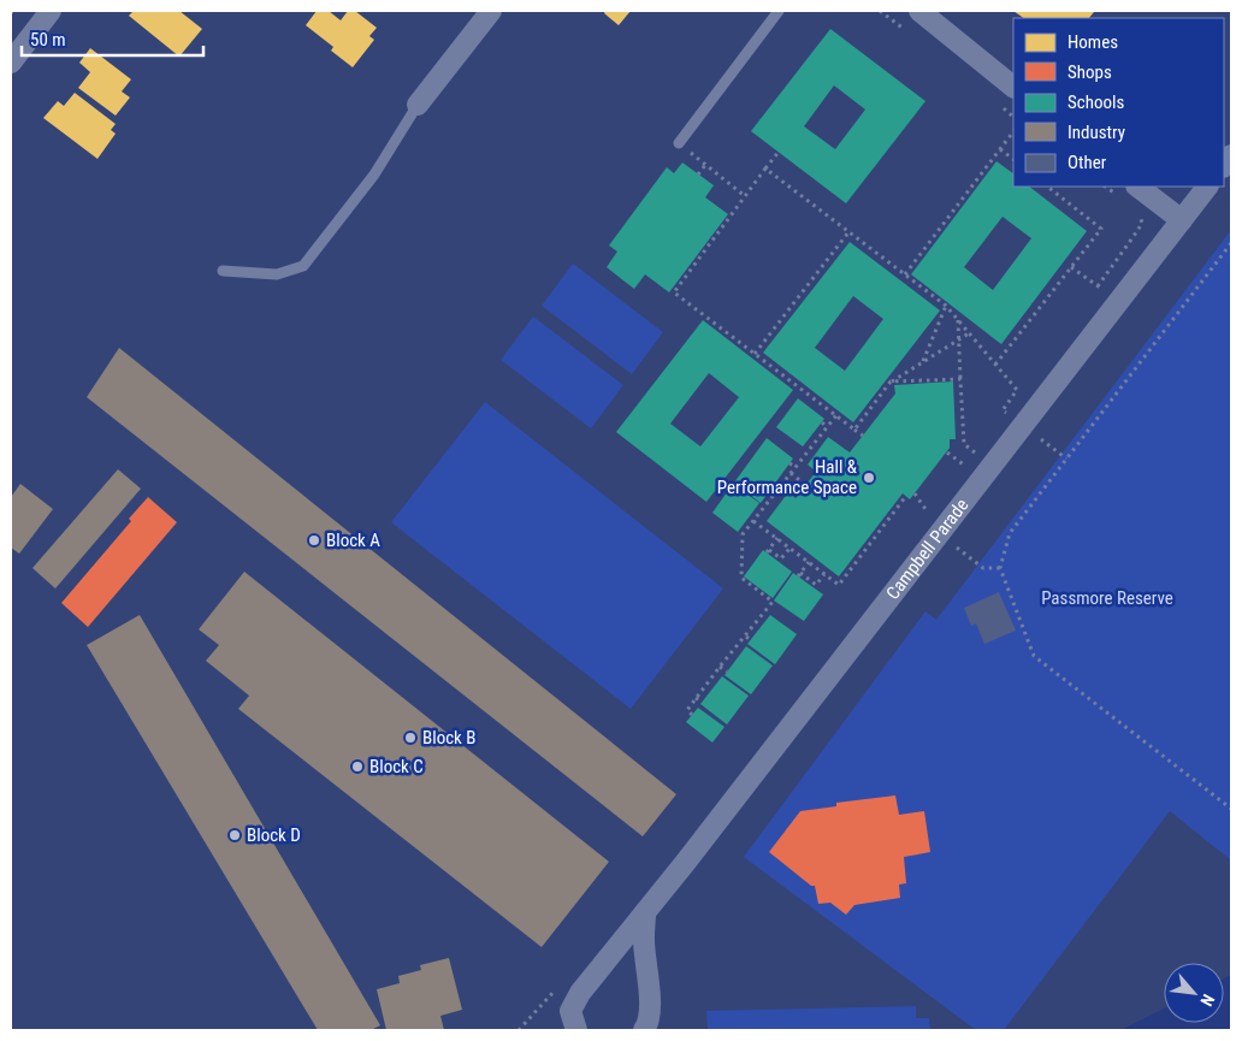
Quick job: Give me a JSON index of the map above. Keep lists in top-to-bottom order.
{
  "streets": {
    "street": ["Campbell Parade"]
  },
  "parks": ["Passmore Reserve"],
  "places": [
    "Hall & Performance Space",
    "Block A",
    "Block B",
    "Block C",
    "Block D"
  ],
  "legend": [
    "Homes",
    "Shops",
    "Schools",
    "Industry",
    "Other"
  ],
  "scale_bar": "50 m",
  "north": "bottom right"
}
